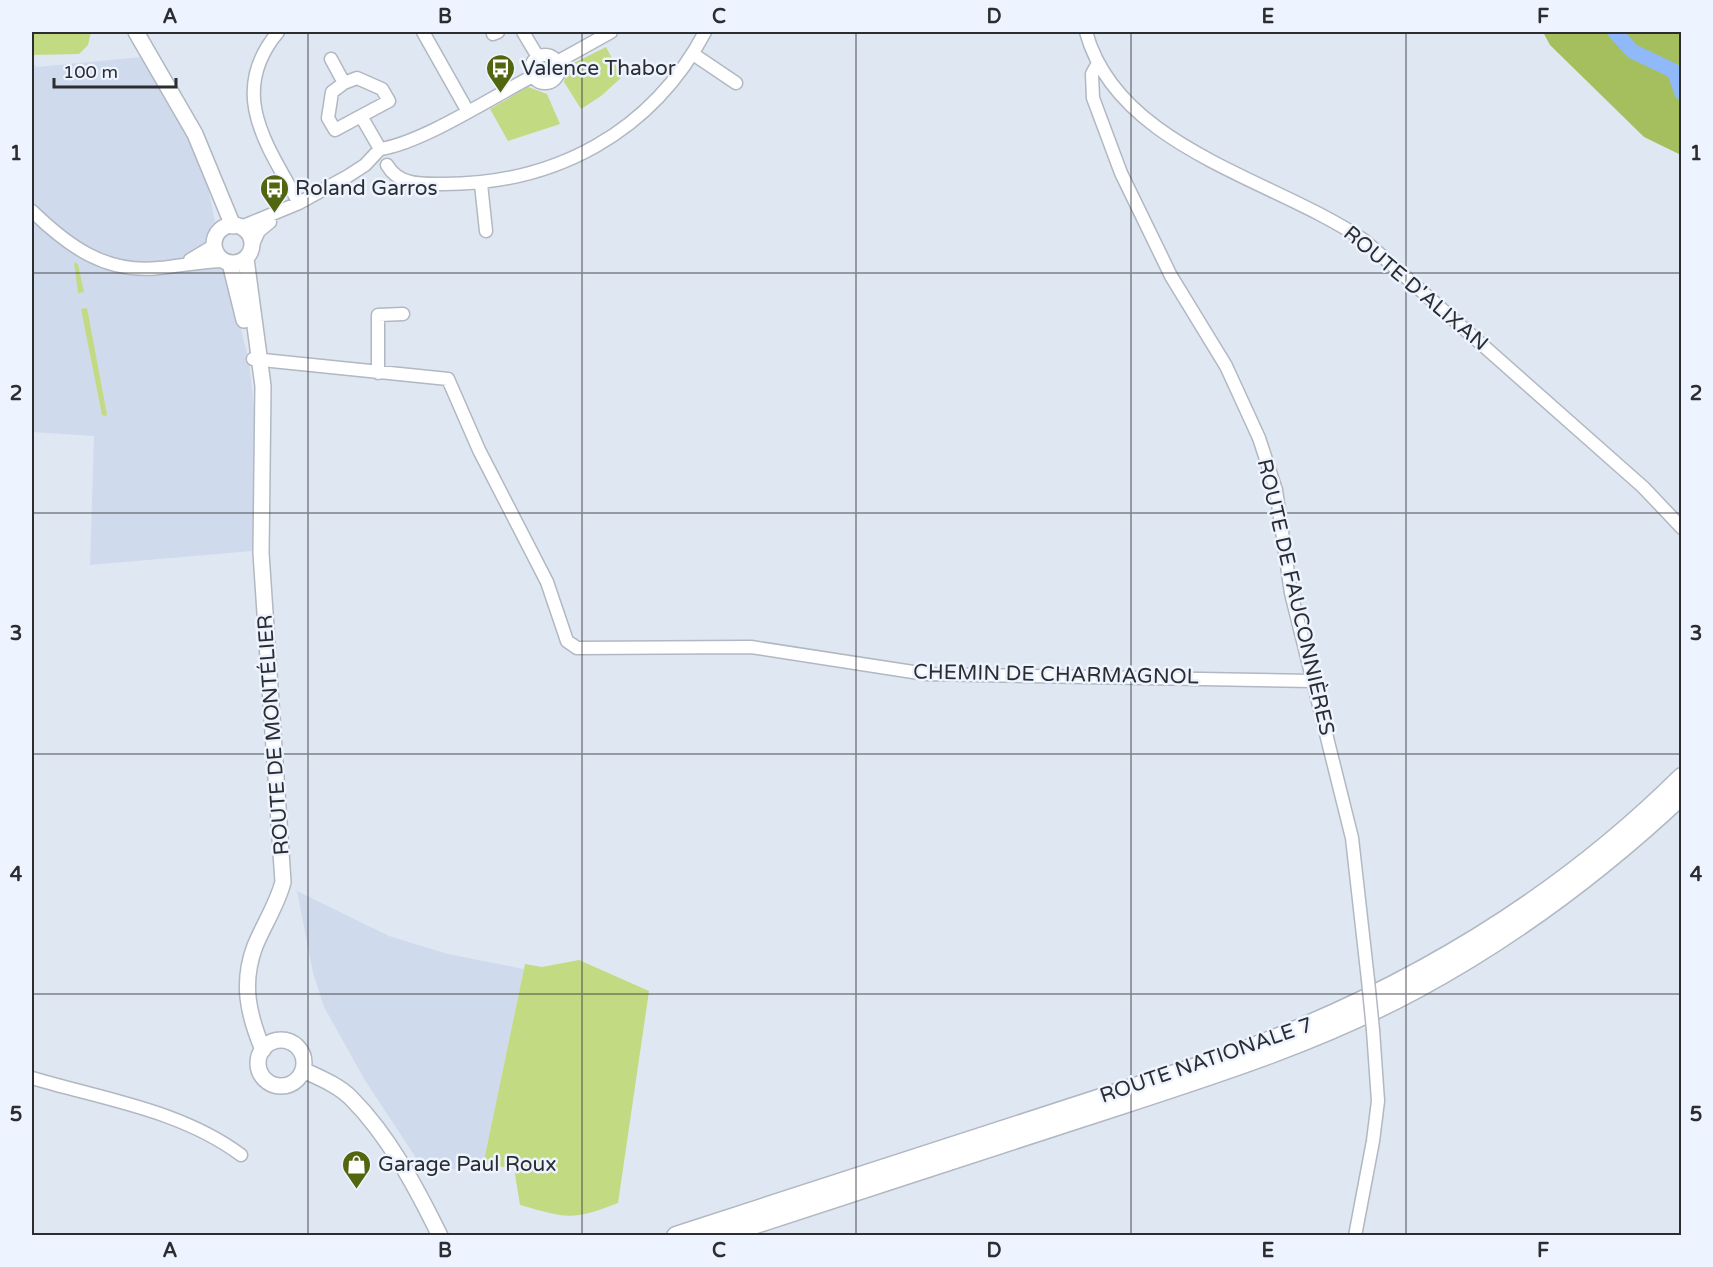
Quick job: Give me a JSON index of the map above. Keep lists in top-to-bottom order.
{
  "streets": {
    "highway": ["ROUTE NATIONALE 7"],
    "main road": ["ROUTE DE MONTÉLIER"],
    "street": ["ROUTE D'ALIXAN", "ROUTE DE FAUCONNIÈRES", "CHEMIN DE CHARMAGNOL"]
  },
  "crossings": [
    ["ROUTE D'ALIXAN", "ROUTE DE FAUCONNIÈRES"],
    ["ROUTE DE FAUCONNIÈRES", "CHEMIN DE CHARMAGNOL"],
    ["CHEMIN DE CHARMAGNOL", "ROUTE DE MONTÉLIER"]
  ],
  "places": {
    "bus stop": ["Valence Thabor", "Roland Garros"],
    "shop": ["Garage Paul Roux"]
  },
  "scale_bar": "100 m",
  "grid": {
    "columns": [
      "A",
      "B",
      "C",
      "D",
      "E",
      "F"
    ],
    "rows": [
      "1",
      "2",
      "3",
      "4",
      "5"
    ]
  }
}
